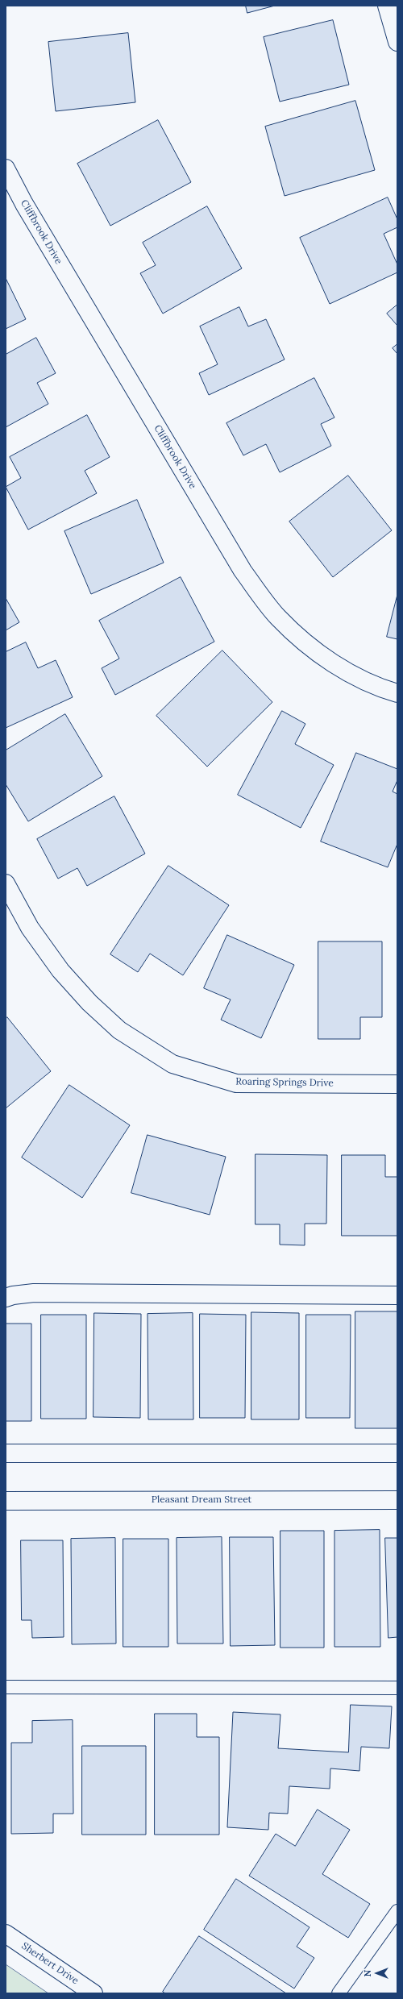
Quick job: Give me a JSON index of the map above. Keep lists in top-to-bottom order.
{
  "streets": {
    "street": [
      "Cliffbrook Drive",
      "Roaring Springs Drive",
      "Pleasant Dream Street",
      "Sherbert Drive"
    ]
  },
  "north": "left"
}
